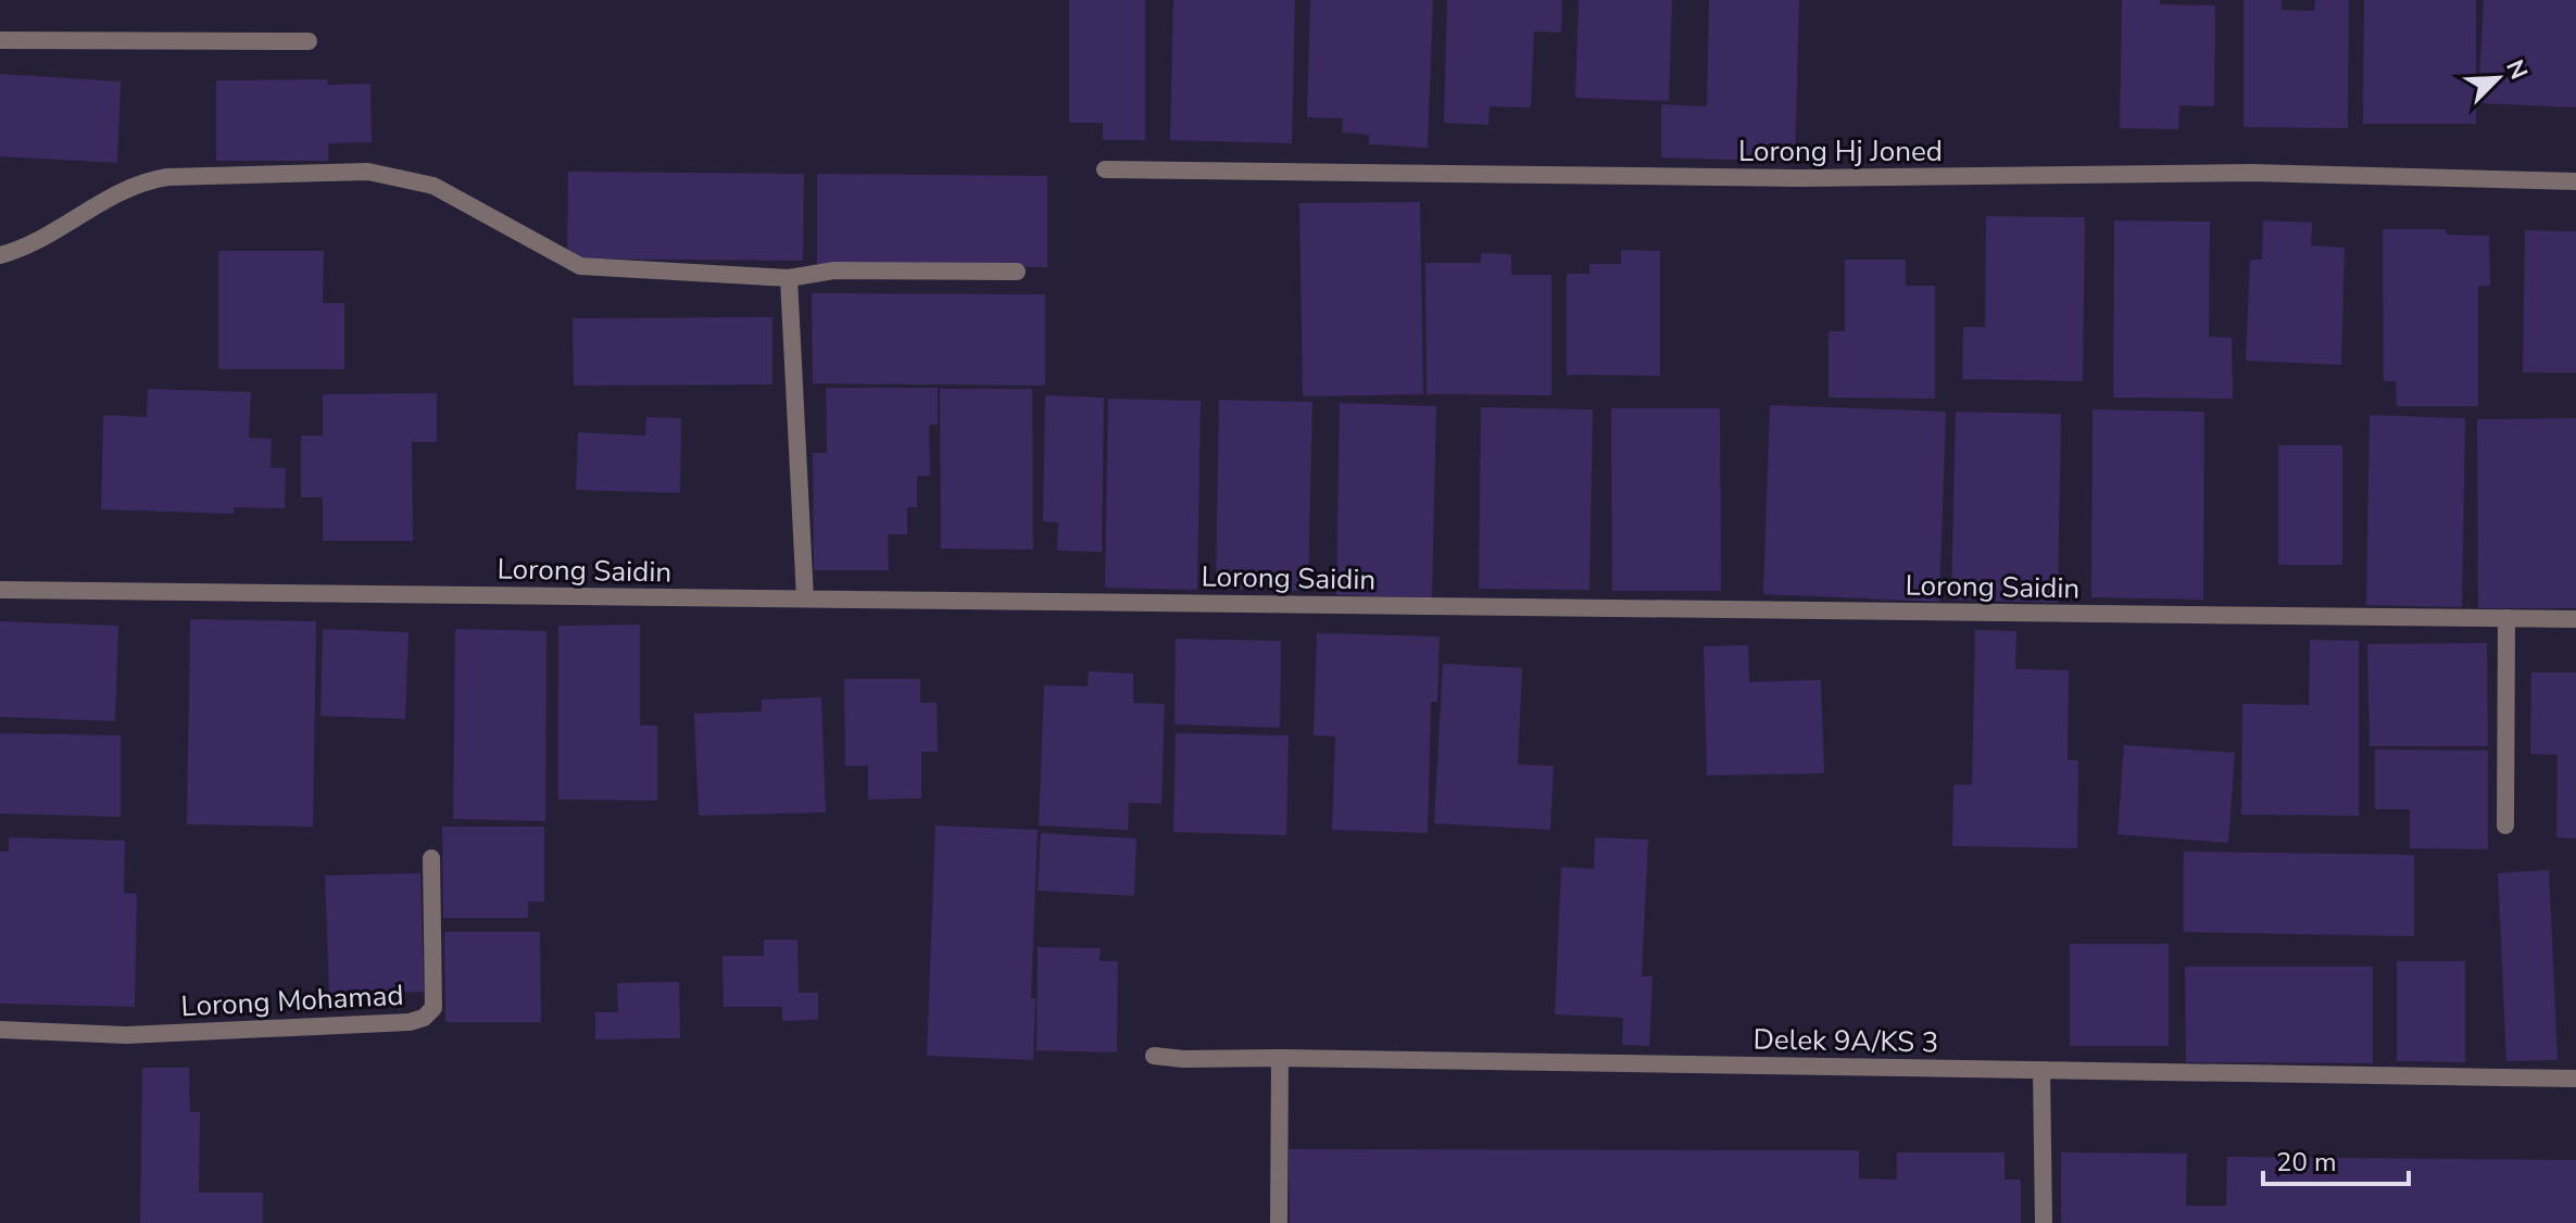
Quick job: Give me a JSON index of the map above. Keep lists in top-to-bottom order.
{
  "streets": {
    "street": [
      "Lorong Hj Joned",
      "Lorong Saidin",
      "Lorong Mohamad",
      "Delek 9A/KS 3"
    ]
  },
  "scale_bar": "20 m",
  "north": "top right"
}
